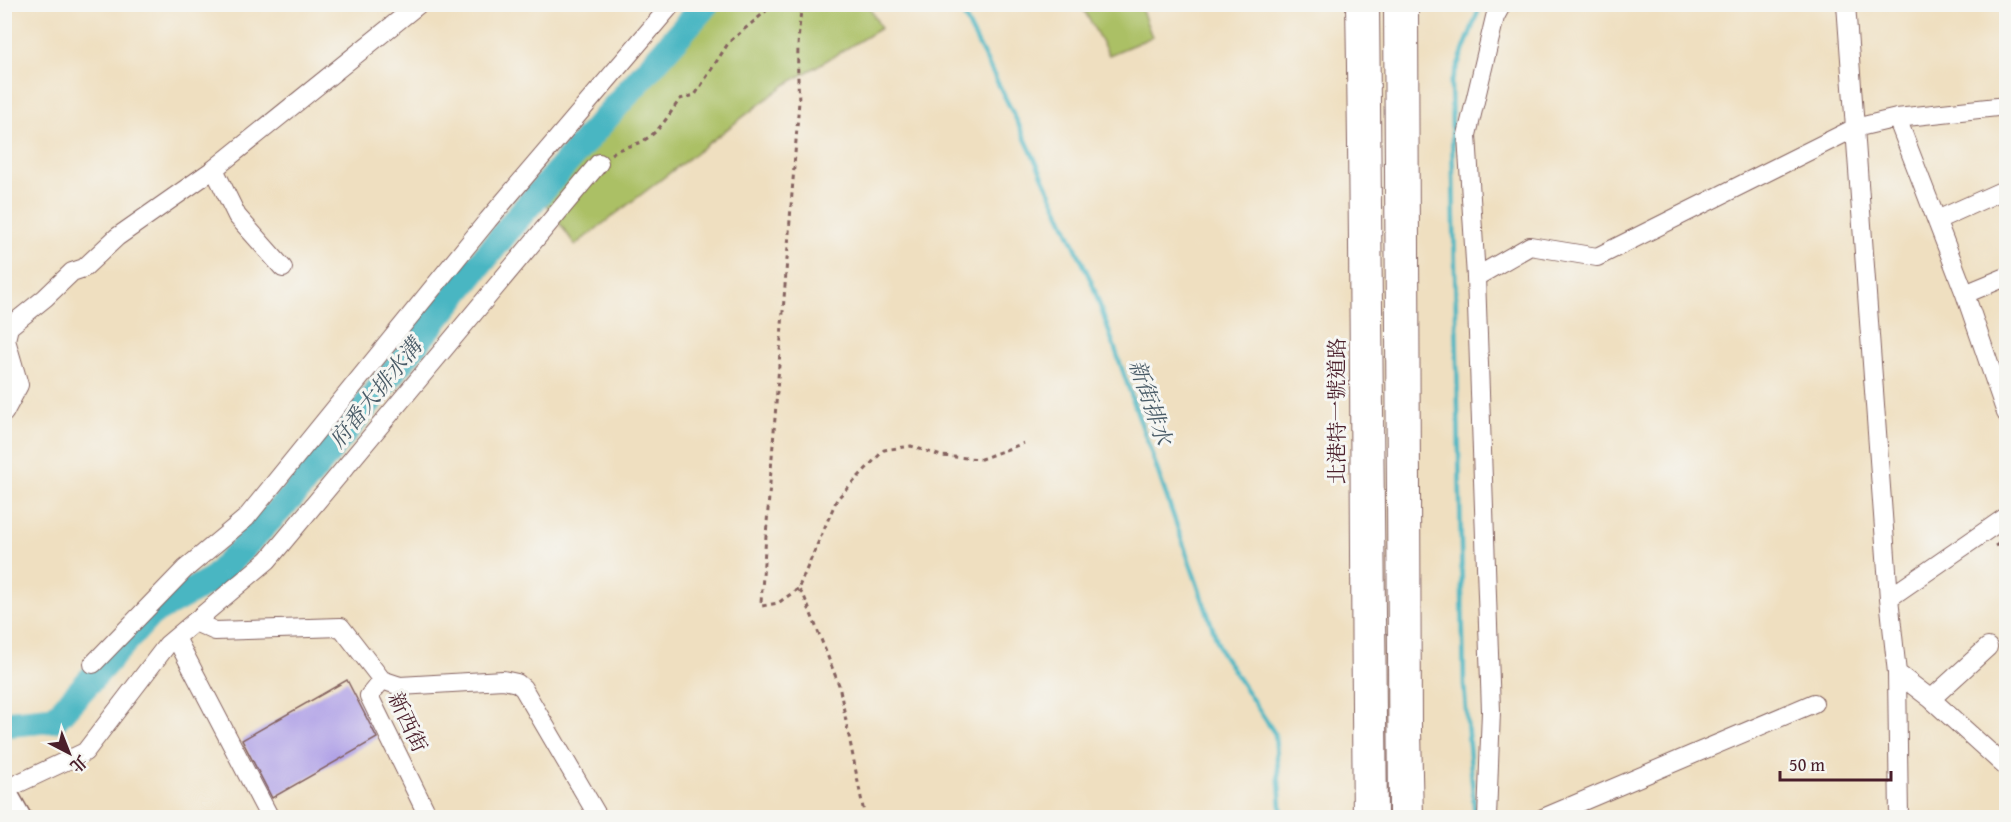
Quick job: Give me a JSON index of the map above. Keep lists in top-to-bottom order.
{
  "streets": {
    "street": ["北港特一號道路", "新西街"]
  },
  "water": ["府番大排水溝", "新街排水"],
  "scale_bar": "50 m",
  "north": "bottom right"
}
